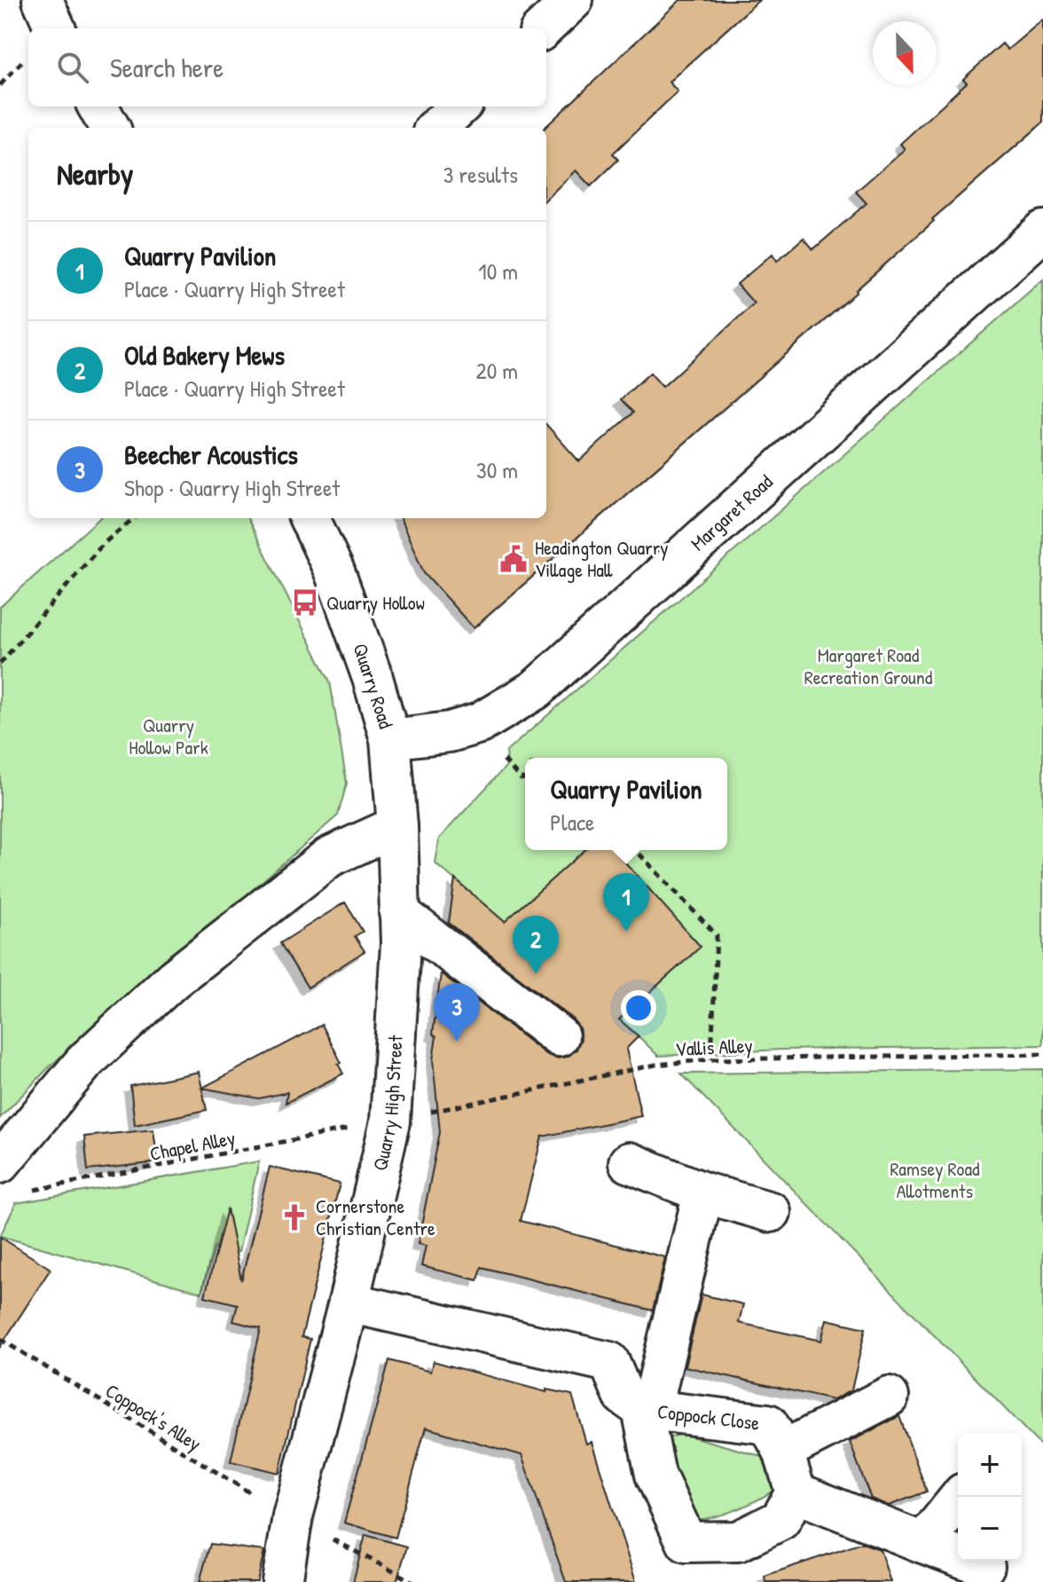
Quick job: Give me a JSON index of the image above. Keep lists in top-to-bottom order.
{
  "streets": {
    "street": [
      "Margaret Road",
      "Quarry Road",
      "Quarry High Street",
      "Coppock Close"
    ],
    "path": ["Vallis Alley", "Chapel Alley", "Coppock's Alley"]
  },
  "crossings": [
    ["Margaret Road", "Quarry Road"],
    ["Margaret Road", "Quarry High Street"],
    ["Quarry Road", "Quarry High Street"],
    ["Vallis Alley", "Quarry High Street"],
    ["Vallis Alley", "Chapel Alley"],
    ["Quarry High Street", "Chapel Alley"],
    ["Quarry High Street", "Coppock's Alley"],
    ["Quarry High Street", "Coppock Close"]
  ],
  "parks": ["Margaret Road Recreation Ground", "Quarry Hollow Park", "Ramsey Road Allotments"],
  "places": {
    "public building": ["Headington Quarry Village Hall"],
    "bus stop": ["Quarry Hollow"],
    "church": ["Cornerstone Christian Centre"]
  },
  "north": "bottom",
  "page": {
    "search": "Search here",
    "heading": ["Nearby", "3 results"],
    "list": [
      {
        "mark": "1",
        "name": "Quarry Pavilion",
        "note": "Place · Quarry High Street",
        "value": "10 m"
      },
      {
        "mark": "2",
        "name": "Old Bakery Mews",
        "note": "Place · Quarry High Street",
        "value": "20 m"
      },
      {
        "mark": "3",
        "name": "Beecher Acoustics",
        "note": "Shop · Quarry High Street",
        "value": "30 m"
      }
    ],
    "popup": ["Quarry Pavilion", "Place"],
    "pins": ["1", "2", "3"],
    "map_buttons": ["+", "−"]
  }
}
